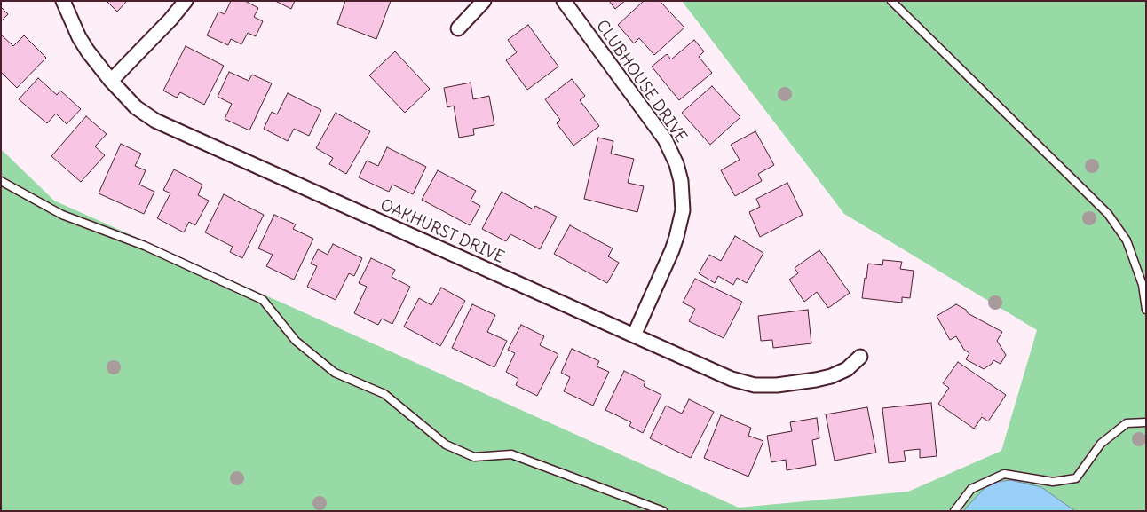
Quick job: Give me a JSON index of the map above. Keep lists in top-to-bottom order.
{
  "streets": {
    "street": ["CLUBHOUSE DRIVE", "OAKHURST DRIVE"]
  },
  "crossings": [
    ["CLUBHOUSE DRIVE", "OAKHURST DRIVE"]
  ]
}
